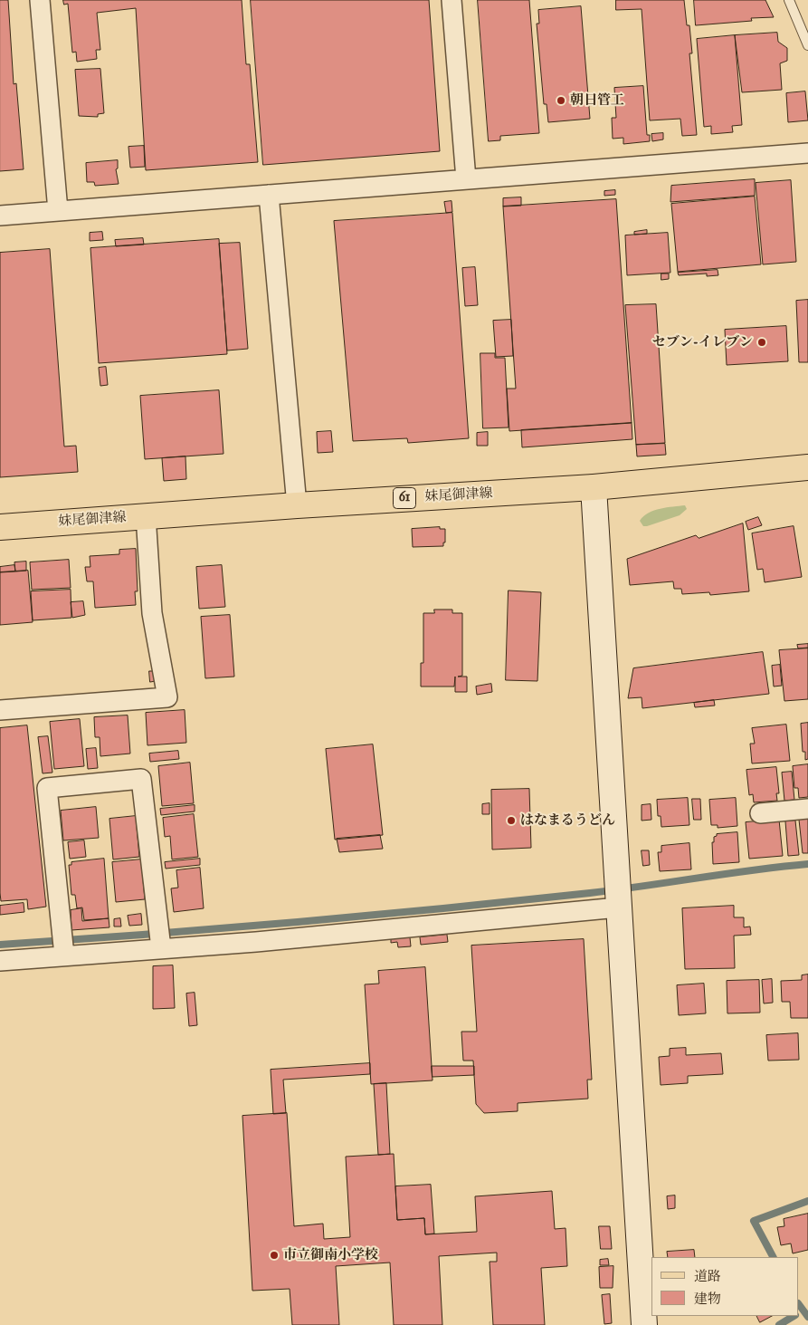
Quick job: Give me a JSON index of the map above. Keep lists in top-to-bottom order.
{
  "streets": {
    "main road": ["妹尾御津線", "61"]
  },
  "places": [
    "朝日管工",
    "セブン-イレブン",
    "はなまるうどん",
    "市立御南小学校"
  ],
  "legend": ["道路", "建物"]
}
